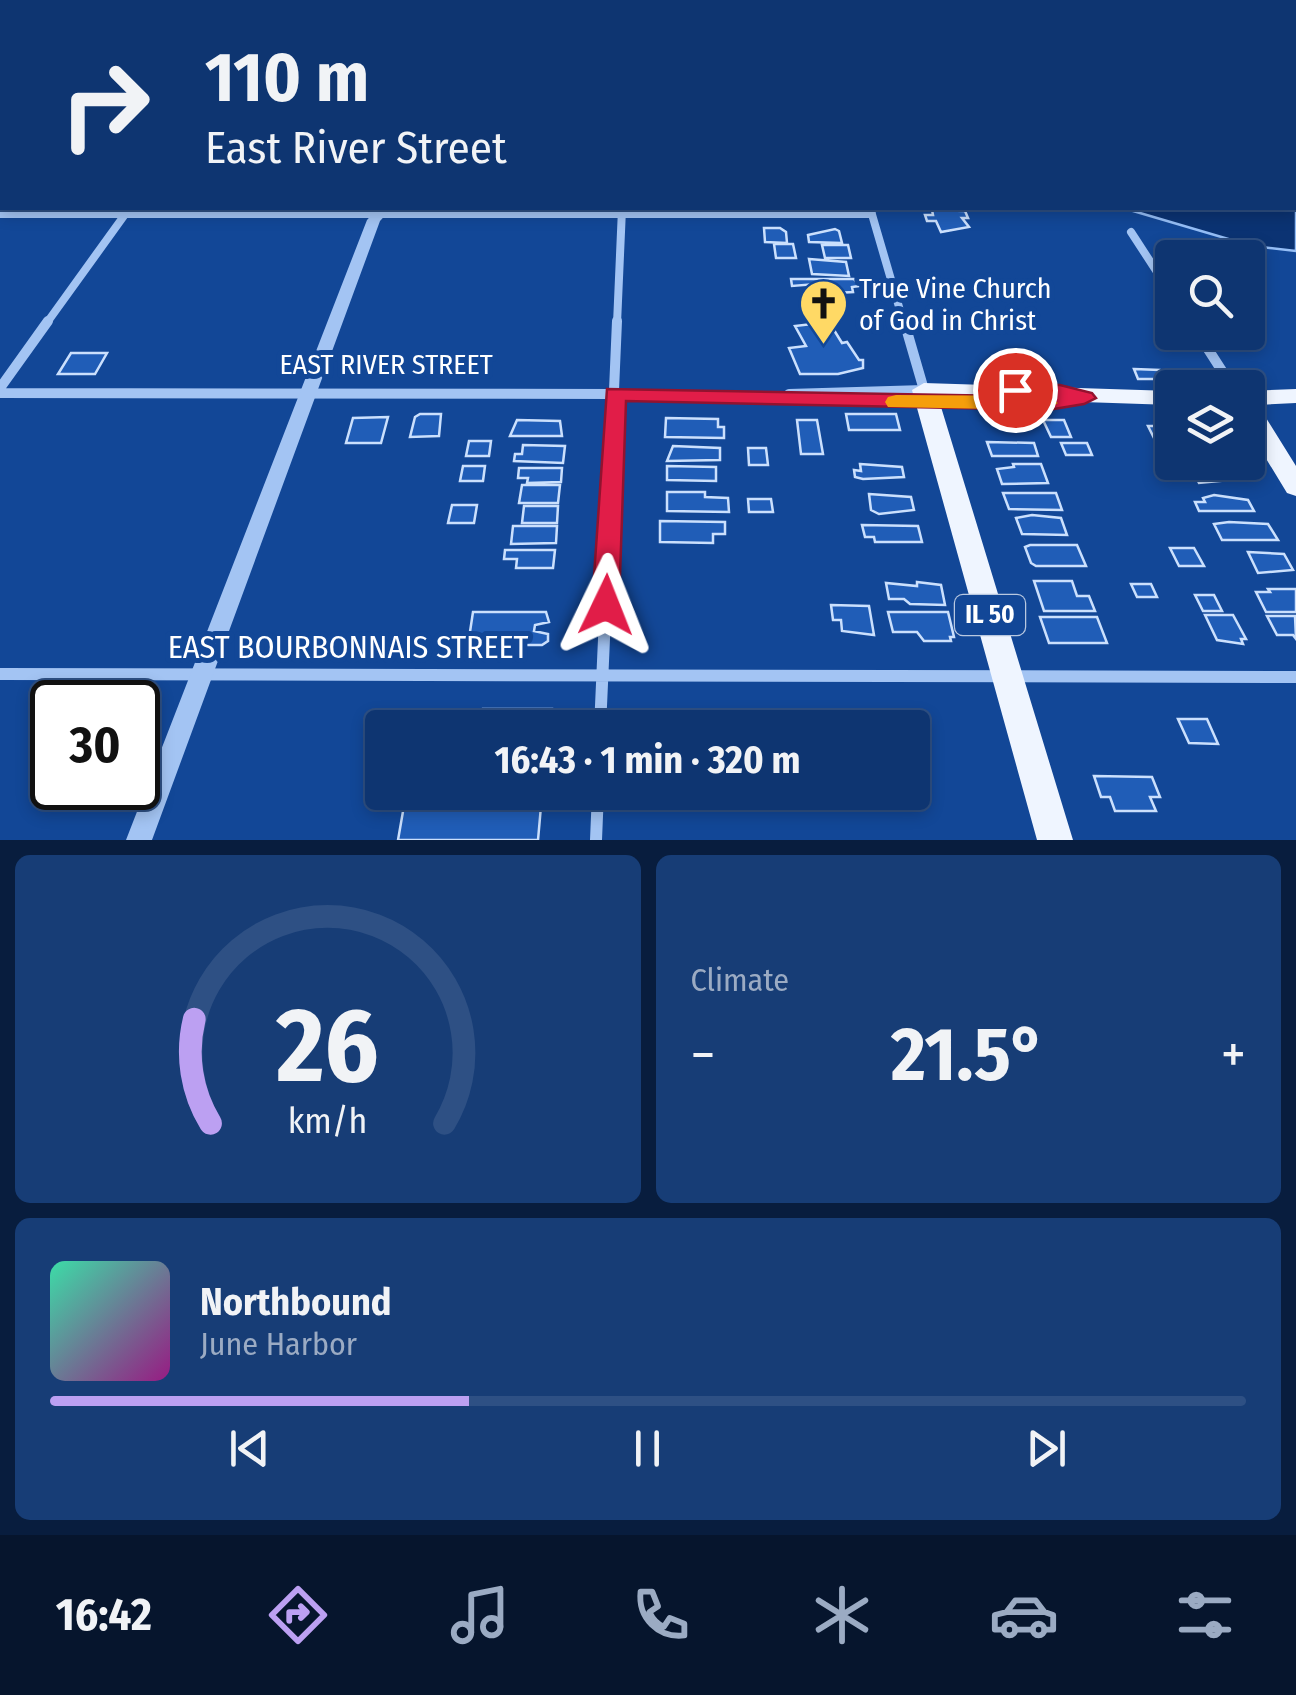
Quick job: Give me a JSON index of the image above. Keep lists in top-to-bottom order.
{
  "streets": {
    "main road": ["EAST RIVER STREET", "IL 50"],
    "street": ["EAST BOURBONNAIS STREET"]
  },
  "crossings": [
    ["EAST RIVER STREET", "IL 50"],
    ["IL 50", "EAST BOURBONNAIS STREET"]
  ],
  "places": {
    "church": ["True Vine Church of God in Christ"]
  },
  "page": {
    "turn": ["110 m", "East River Street"],
    "limit": "30",
    "trip": "16:43 · 1 min · 320 m",
    "tile": "Climate",
    "heat": ["−", "21.5°", "+"],
    "song": ["Northbound", "June Harbor"],
    "tabs": "16:42",
    "gauge": ["26", "km/h"]
  }
}
